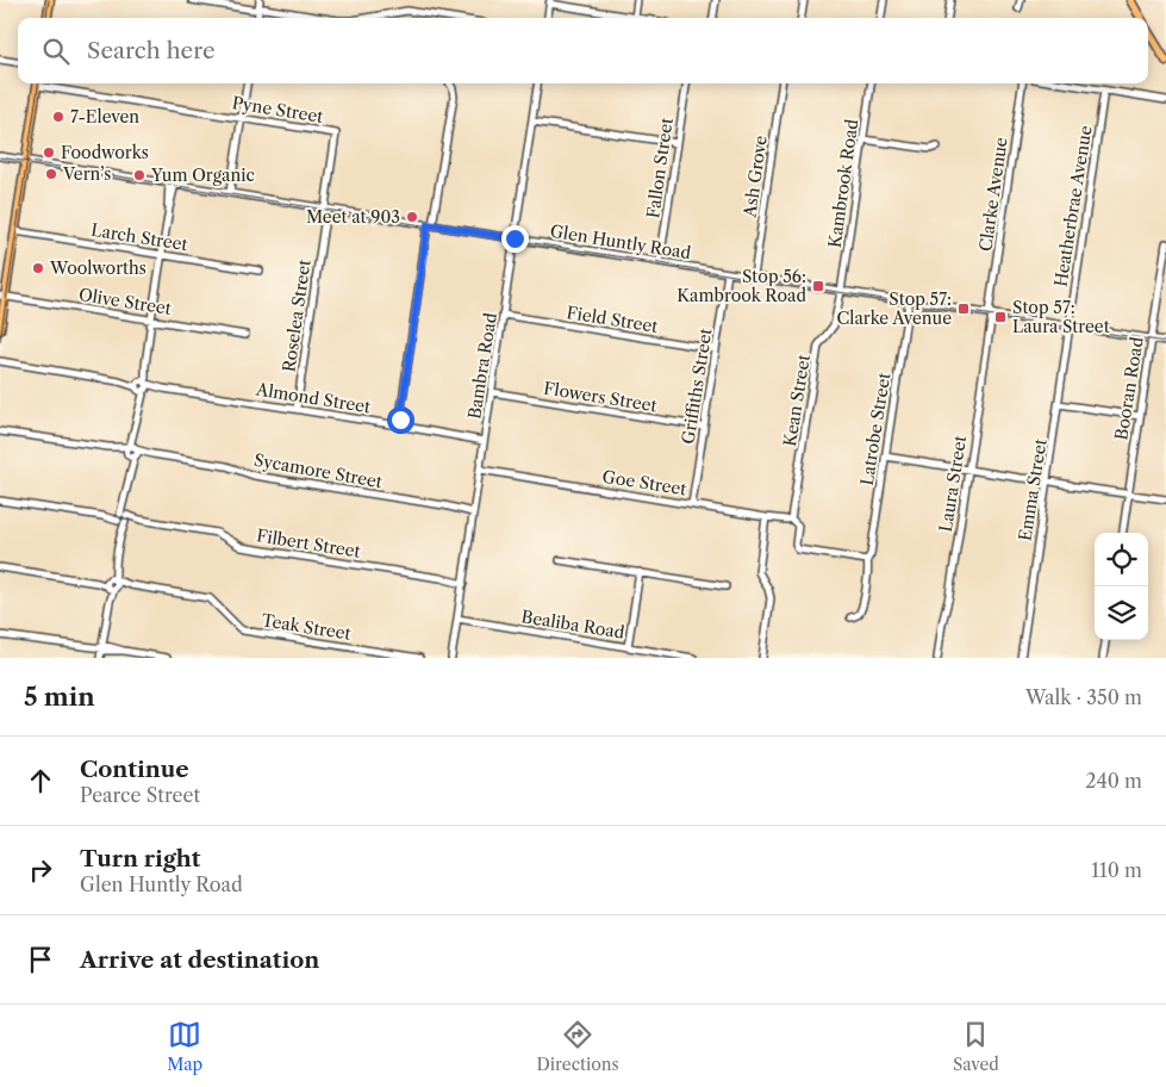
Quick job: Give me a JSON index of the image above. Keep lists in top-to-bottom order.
{
  "streets": {
    "street": [
      "Pyne Street",
      "Fallon Street",
      "Ash Grove",
      "Kambrook Road",
      "Clarke Avenue",
      "Heatherbrae Avenue",
      "Larch Street",
      "Glen Huntly Road",
      "Olive Street",
      "Roselea Street",
      "Field Street",
      "Bambra Road",
      "Griffiths Street",
      "Booran Road",
      "Flowers Street",
      "Almond Street",
      "Kean Street",
      "Latrobe Street",
      "Sycamore Street",
      "Goe Street",
      "Laura Street",
      "Emma Street",
      "Filbert Street",
      "Bealiba Road",
      "Teak Street"
    ]
  },
  "crossings": [
    ["Pyne Street", "Roselea Street"],
    ["Fallon Street", "Glen Huntly Road"],
    ["Ash Grove", "Glen Huntly Road"],
    ["Kambrook Road", "Glen Huntly Road"],
    ["Kambrook Road", "Kean Street"],
    ["Clarke Avenue", "Glen Huntly Road"],
    ["Clarke Avenue", "Laura Street"],
    ["Heatherbrae Avenue", "Glen Huntly Road"],
    ["Heatherbrae Avenue", "Emma Street"],
    ["Glen Huntly Road", "Roselea Street"],
    ["Glen Huntly Road", "Bambra Road"],
    ["Glen Huntly Road", "Griffiths Street"],
    ["Glen Huntly Road", "Booran Road"],
    ["Glen Huntly Road", "Kean Street"],
    ["Glen Huntly Road", "Latrobe Street"],
    ["Glen Huntly Road", "Laura Street"],
    ["Glen Huntly Road", "Emma Street"],
    ["Roselea Street", "Almond Street"],
    ["Field Street", "Bambra Road"],
    ["Field Street", "Griffiths Street"],
    ["Bambra Road", "Flowers Street"],
    ["Bambra Road", "Almond Street"],
    ["Bambra Road", "Sycamore Street"],
    ["Bambra Road", "Goe Street"],
    ["Bambra Road", "Filbert Street"],
    ["Bambra Road", "Bealiba Road"],
    ["Griffiths Street", "Flowers Street"],
    ["Griffiths Street", "Goe Street"],
    ["Kean Street", "Goe Street"]
  ],
  "places": {
    "other": [
      "7-Eleven",
      "Foodworks",
      "Vern’s",
      "Yum Organic",
      "Meet at 903",
      "Woolworths"
    ],
    "transit": ["Stop 56: Kambrook Road", "Stop 57: Clarke Avenue", "Stop 57: Laura Street"]
  },
  "page": {
    "search": "Search here",
    "heading": ["5 min", "Walk · 350 m"],
    "list": [
      ["Continue", "Pearce Street", "240 m"],
      ["Turn right", "Glen Huntly Road", "110 m"],
      "Arrive at destination"
    ],
    "nav": ["Map", "Directions", "Saved"]
  }
}
